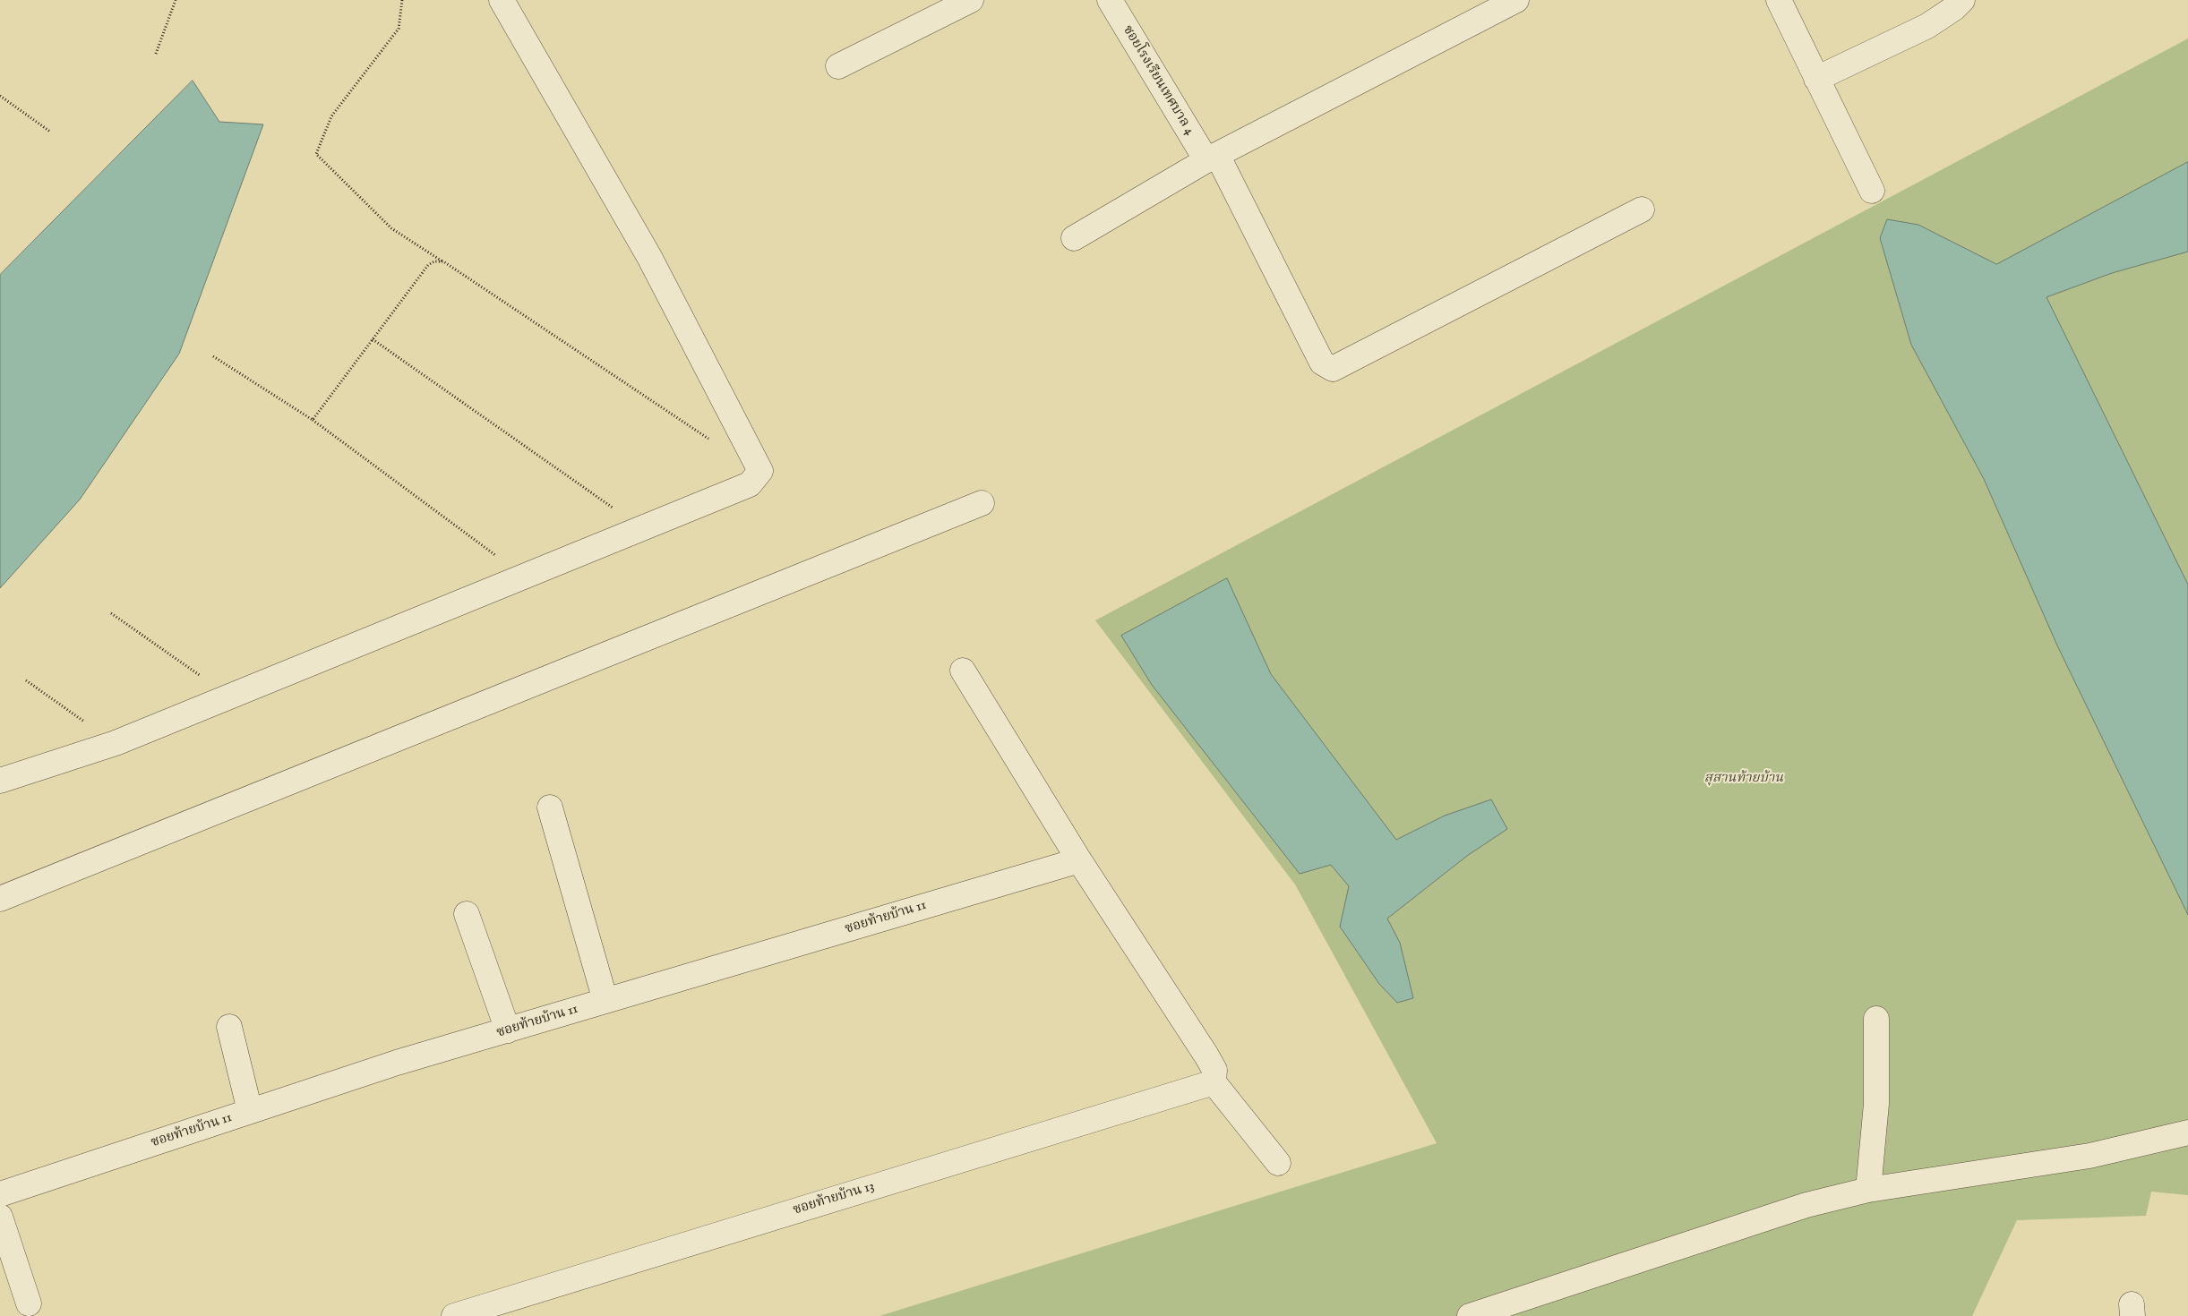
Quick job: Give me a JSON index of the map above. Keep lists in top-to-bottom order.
{
  "streets": {
    "street": ["ซอยโรงเรียนเทศบาล 4", "ซอยท้ายบ้าน 11", "ซอยท้ายบ้าน 13"]
  },
  "parks": ["สุสานท้ายบ้าน"]
}
